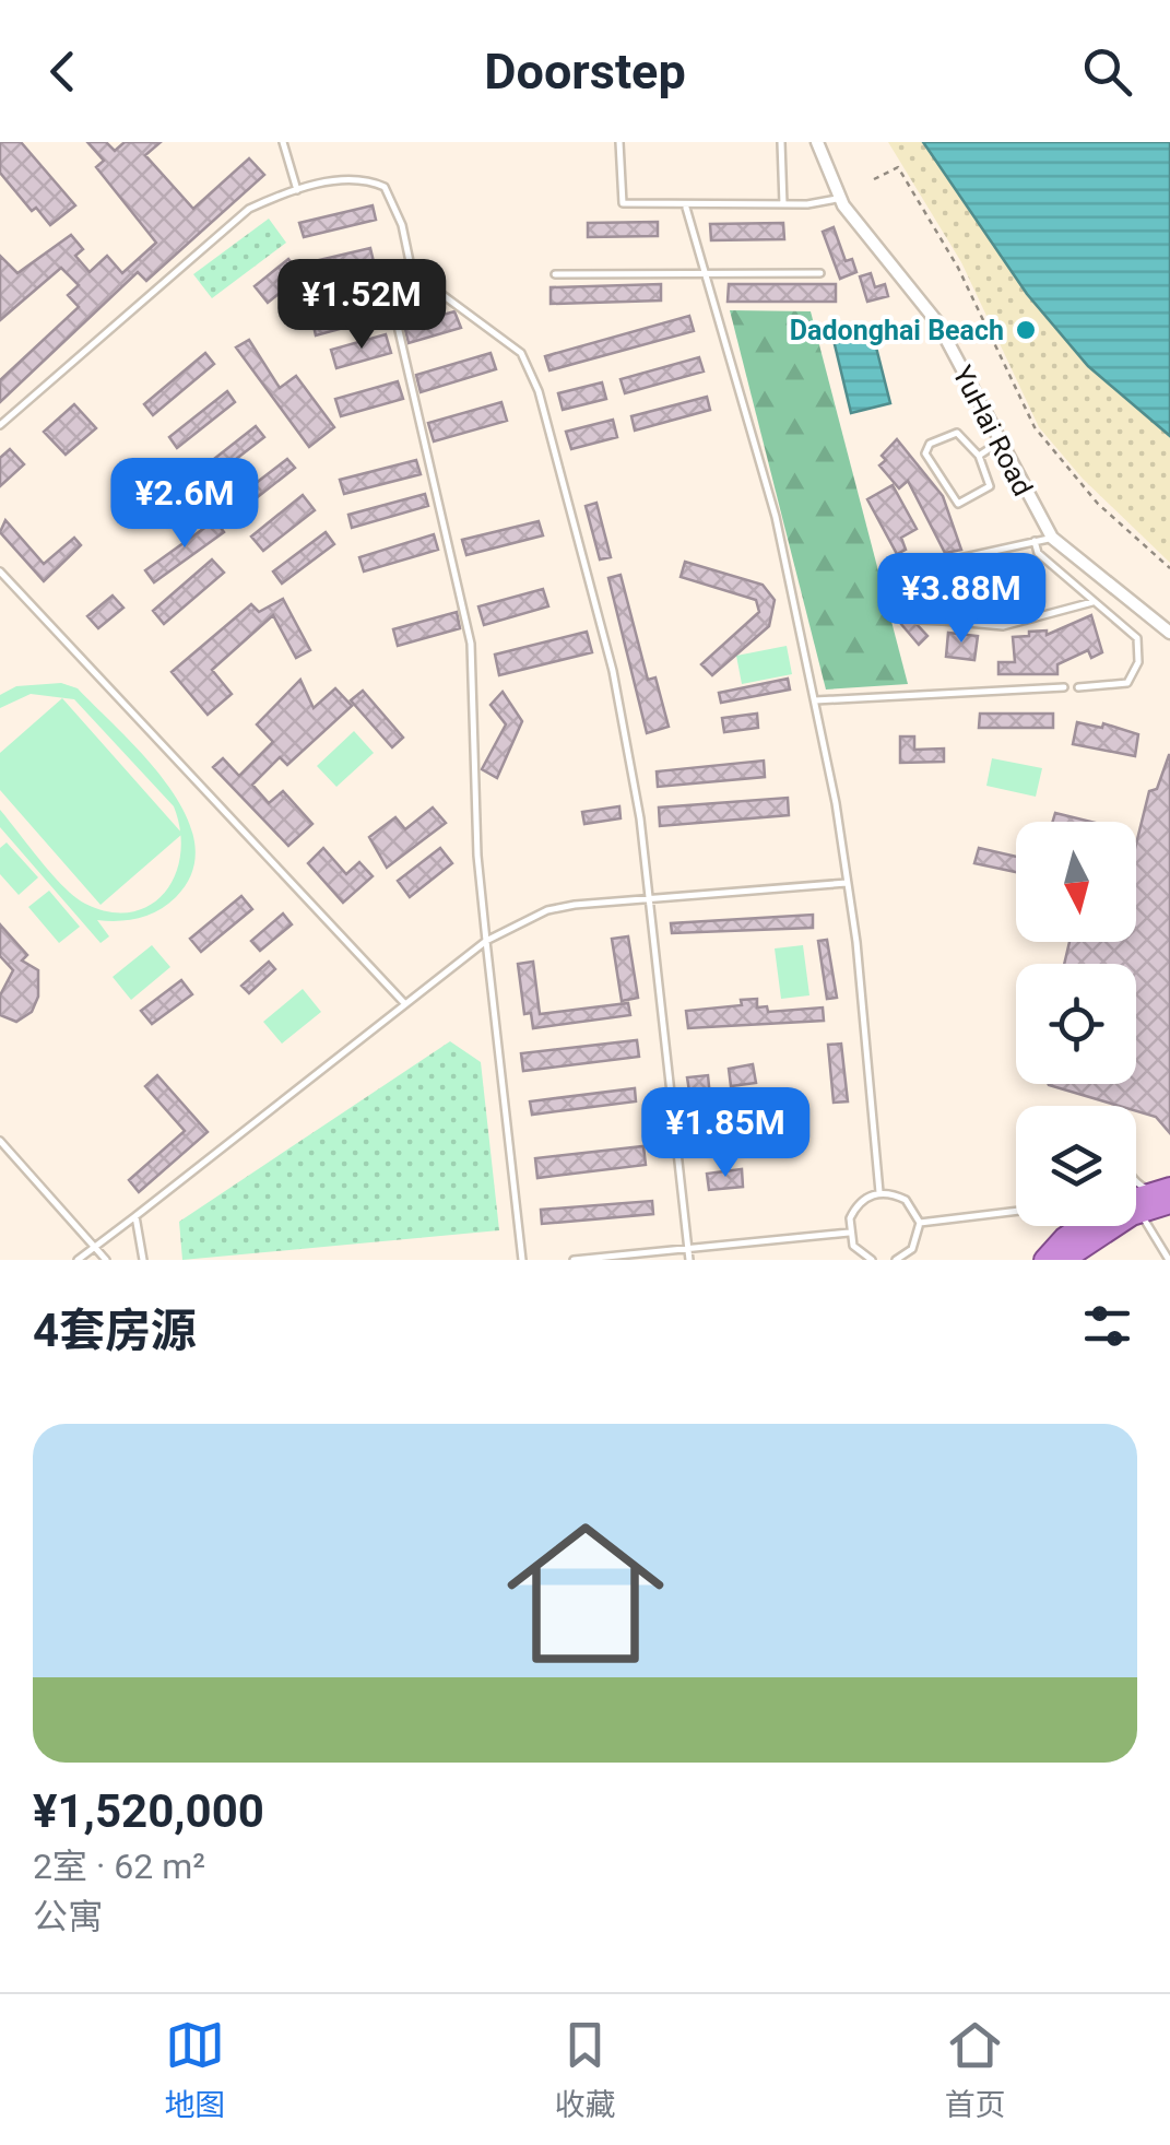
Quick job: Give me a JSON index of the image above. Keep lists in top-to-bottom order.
{
  "streets": {
    "street": ["YuHai Road"]
  },
  "places": ["Dadonghai Beach"],
  "north": "bottom",
  "page": {
    "header": "Doorstep",
    "price": [
      "¥1.52M",
      "¥2.6M",
      "¥3.88M",
      "¥1.85M"
    ],
    "heading": "4套房源",
    "list": [
      {
        "name": "¥1,520,000",
        "note": "2室 · 62 m² · 公寓"
      }
    ],
    "tabs": ["地图", "收藏", "首页"]
  }
}
